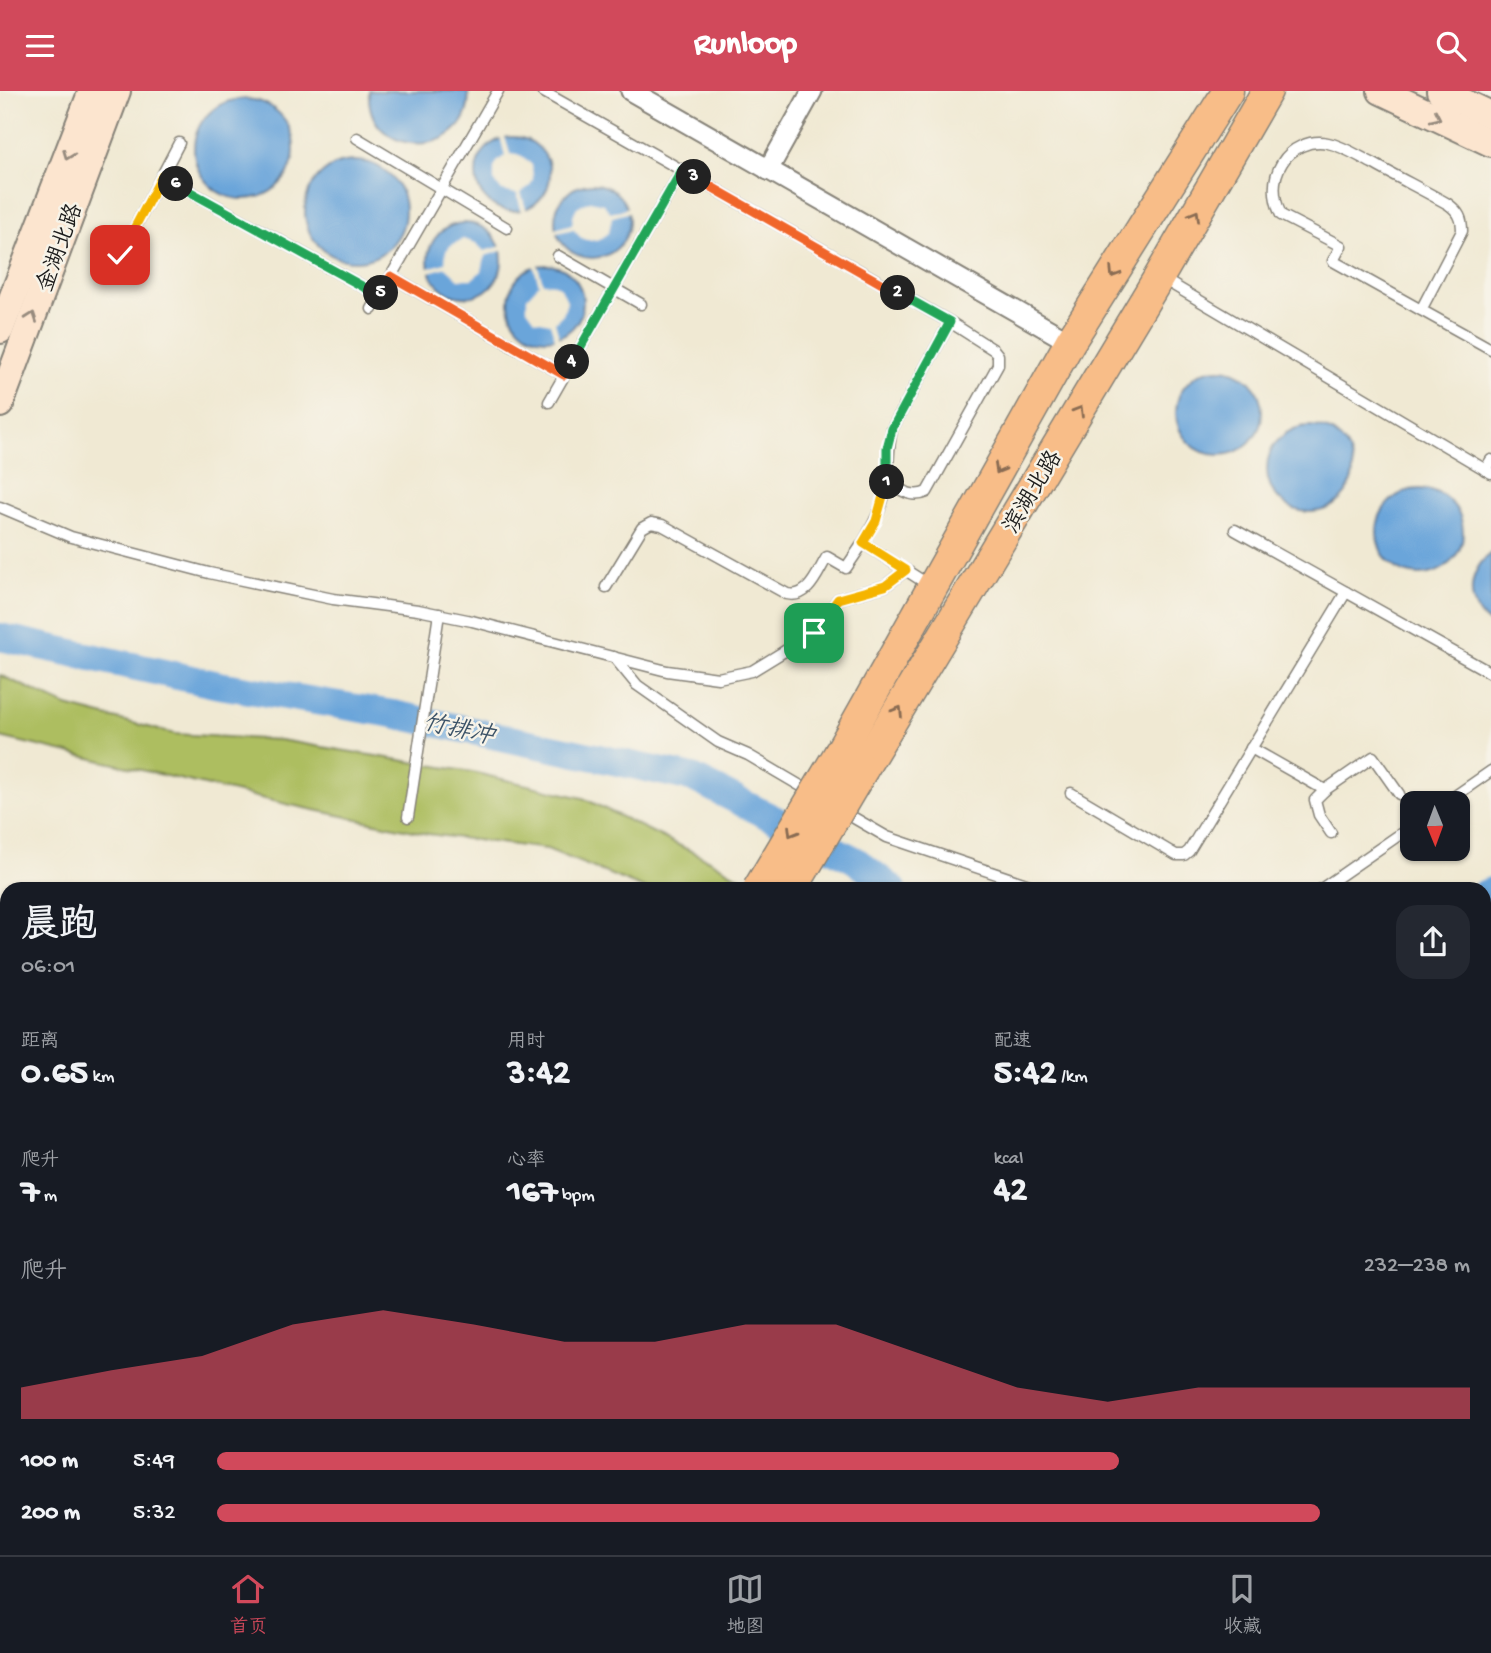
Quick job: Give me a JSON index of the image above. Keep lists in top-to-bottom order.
{
  "streets": {
    "main road": ["金湖北路", "滨湖北路"]
  },
  "water": ["竹排冲"],
  "north": "bottom",
  "page": {
    "header": "Runloop",
    "pins": [
      "3",
      "6",
      "2",
      "5",
      "4",
      "1"
    ],
    "heading": ["晨跑", "06:01"],
    "stats": [
      ["距离", "0.65 km"],
      ["用时", "3:42"],
      ["配速", "5:42 /km"],
      ["爬升", "7 m"],
      ["心率", "167 bpm"],
      ["kcal", "42"]
    ],
    "chart": ["爬升", "232–238 m"],
    "list": [
      {
        "name": "100 m",
        "note": "5:49"
      },
      {
        "name": "200 m",
        "note": "5:32"
      }
    ],
    "tabs": ["首页", "地图", "收藏"]
  }
}
